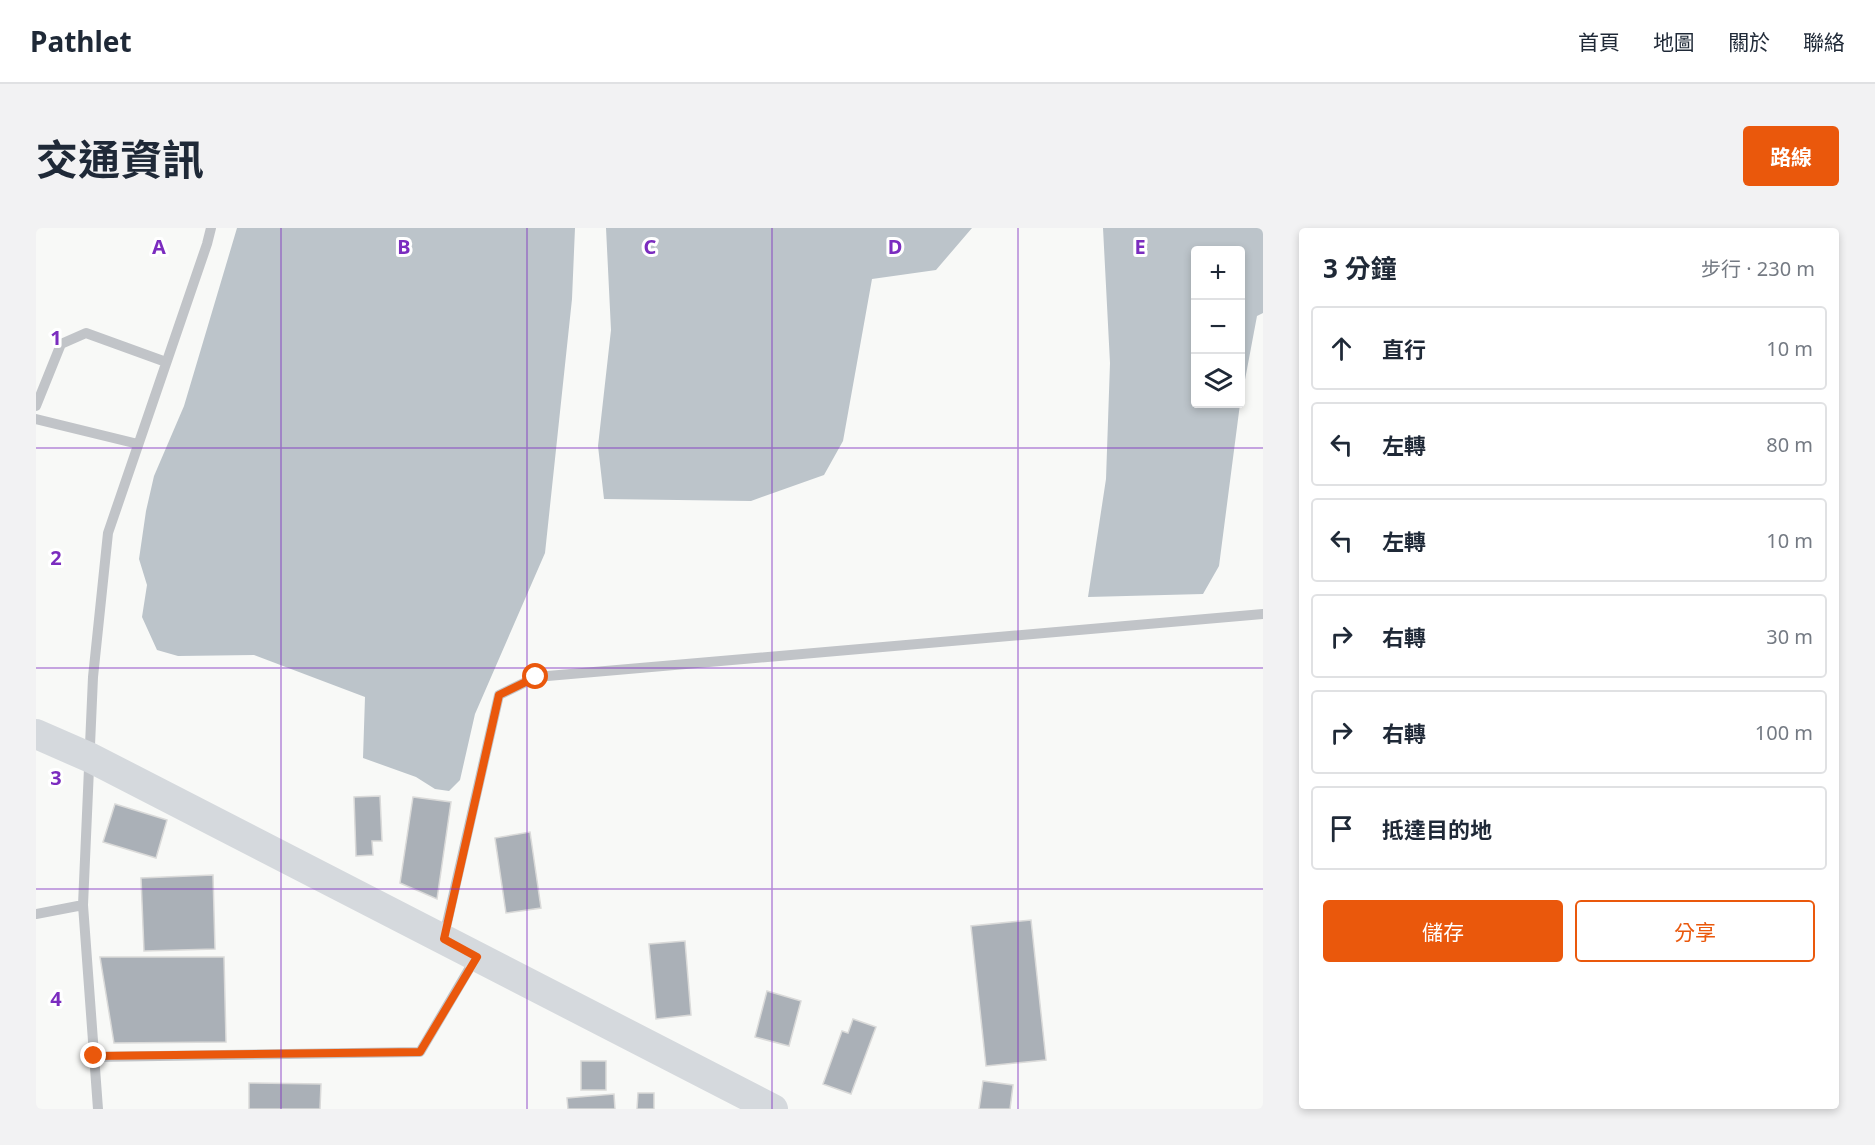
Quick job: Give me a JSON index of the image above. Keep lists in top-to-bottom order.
{
  "page": {
    "header": "Pathlet",
    "nav": [
      "首頁",
      "地圖",
      "關於",
      "聯絡"
    ],
    "title": "交通資訊",
    "buttons": [
      "路線",
      ["儲存", "分享"]
    ],
    "heading": ["3 分鐘", "步行 · 230 m"],
    "map_buttons": ["+", "−"],
    "list": [
      ["直行", "10 m"],
      ["左轉", "80 m"],
      ["左轉", "10 m"],
      ["右轉", "30 m"],
      ["右轉", "100 m"],
      "抵達目的地"
    ]
  },
  "grid": {
    "columns": [
      "A",
      "B",
      "C",
      "D",
      "E"
    ],
    "rows": [
      "1",
      "2",
      "3",
      "4"
    ]
  }
}
